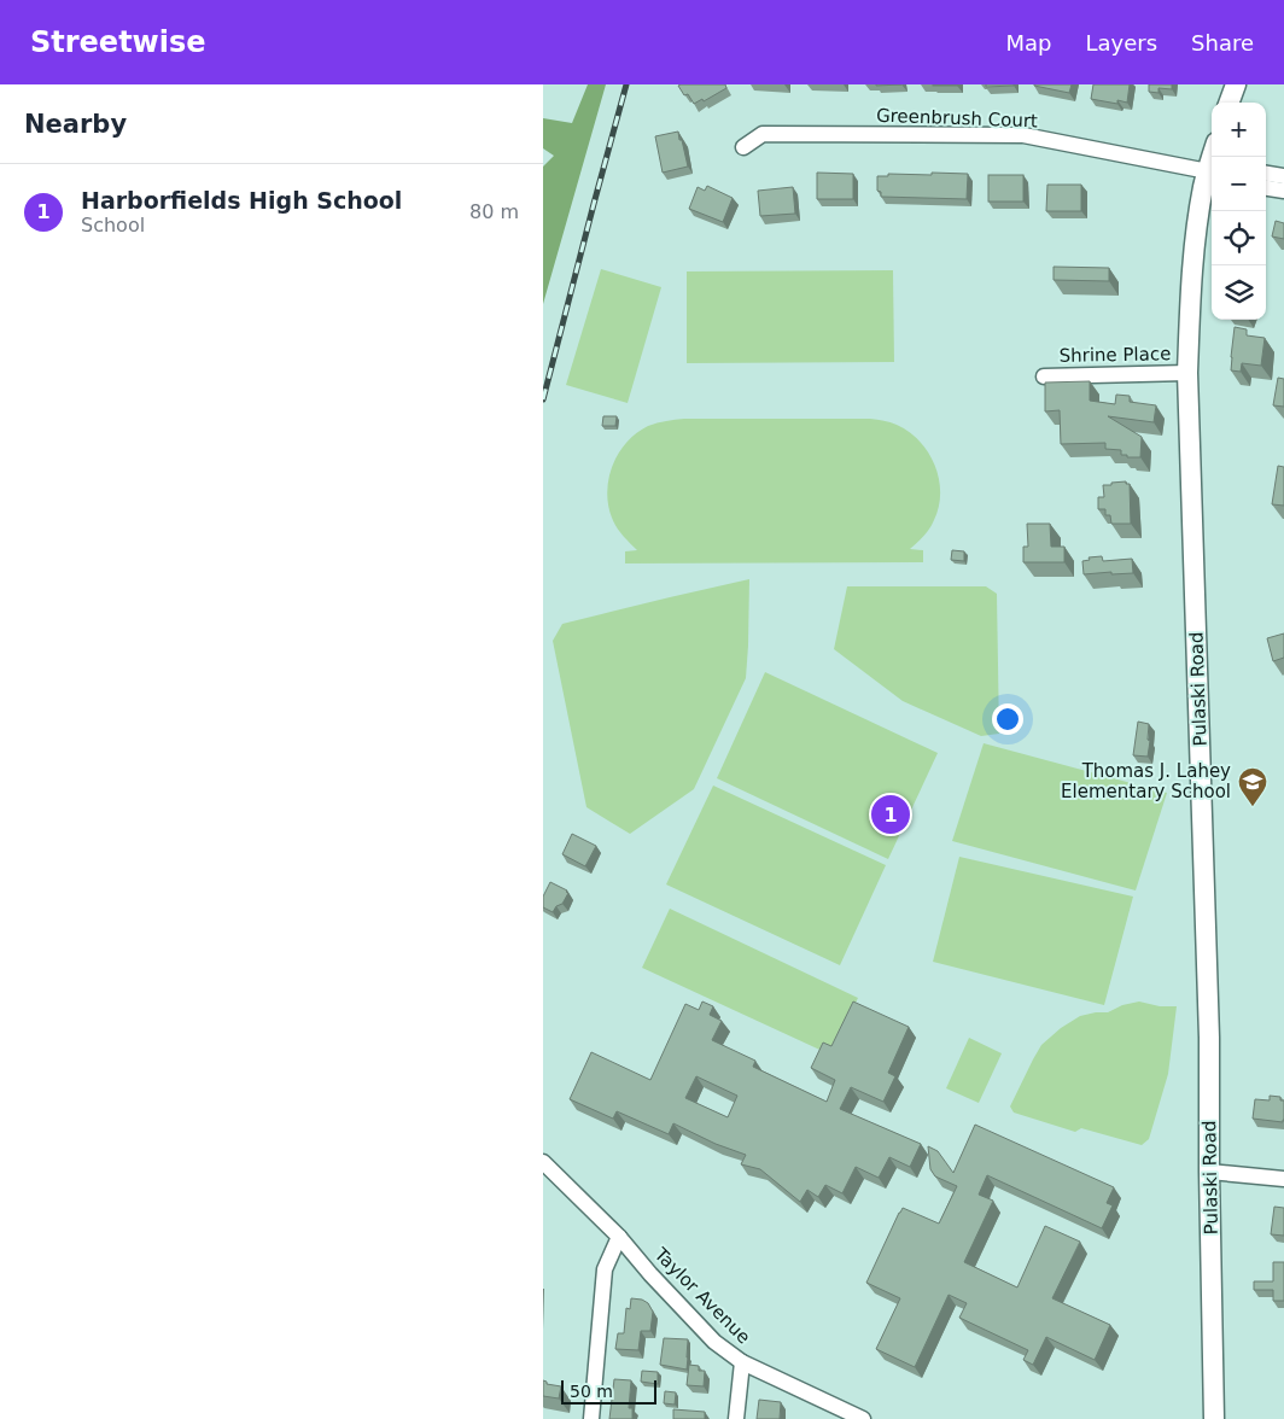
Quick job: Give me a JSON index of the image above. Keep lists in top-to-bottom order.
{
  "streets": {
    "main road": ["Pulaski Road"],
    "street": ["Greenbrush Court", "Shrine Place", "Taylor Avenue"]
  },
  "crossings": [
    ["Shrine Place", "Pulaski Road"]
  ],
  "places": {
    "school or university": ["Thomas J. Lahey Elementary School"]
  },
  "scale_bar": "50 m",
  "page": {
    "header": "Streetwise",
    "nav": ["Map", "Layers", "Share"],
    "heading": "Nearby",
    "map_buttons": ["+", "−"],
    "list": [
      {
        "mark": "1",
        "name": "Harborfields High School",
        "note": "School",
        "value": "80 m"
      }
    ],
    "pins": "1",
    "scale": "50 m"
  }
}
